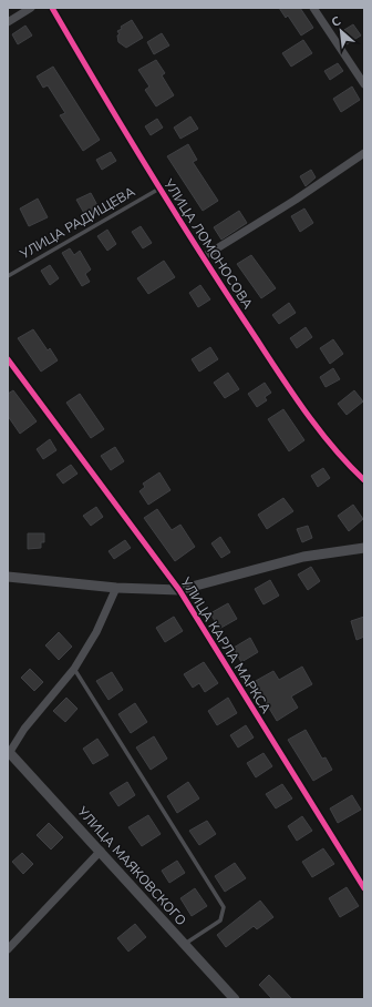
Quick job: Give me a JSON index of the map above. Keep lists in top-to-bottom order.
{
  "streets": {
    "street": ["УЛИЦА ЛОМОНОСОВА", "УЛИЦА КАРЛА МАРКСА", "УЛИЦА МАЯКОВСКОГО"],
    "lane": ["УЛИЦА РАДИЩЕВА"]
  },
  "crossings": [
    ["УЛИЦА РАДИЩЕВА", "УЛИЦА ЛОМОНОСОВА"]
  ],
  "north": "top left"
}
